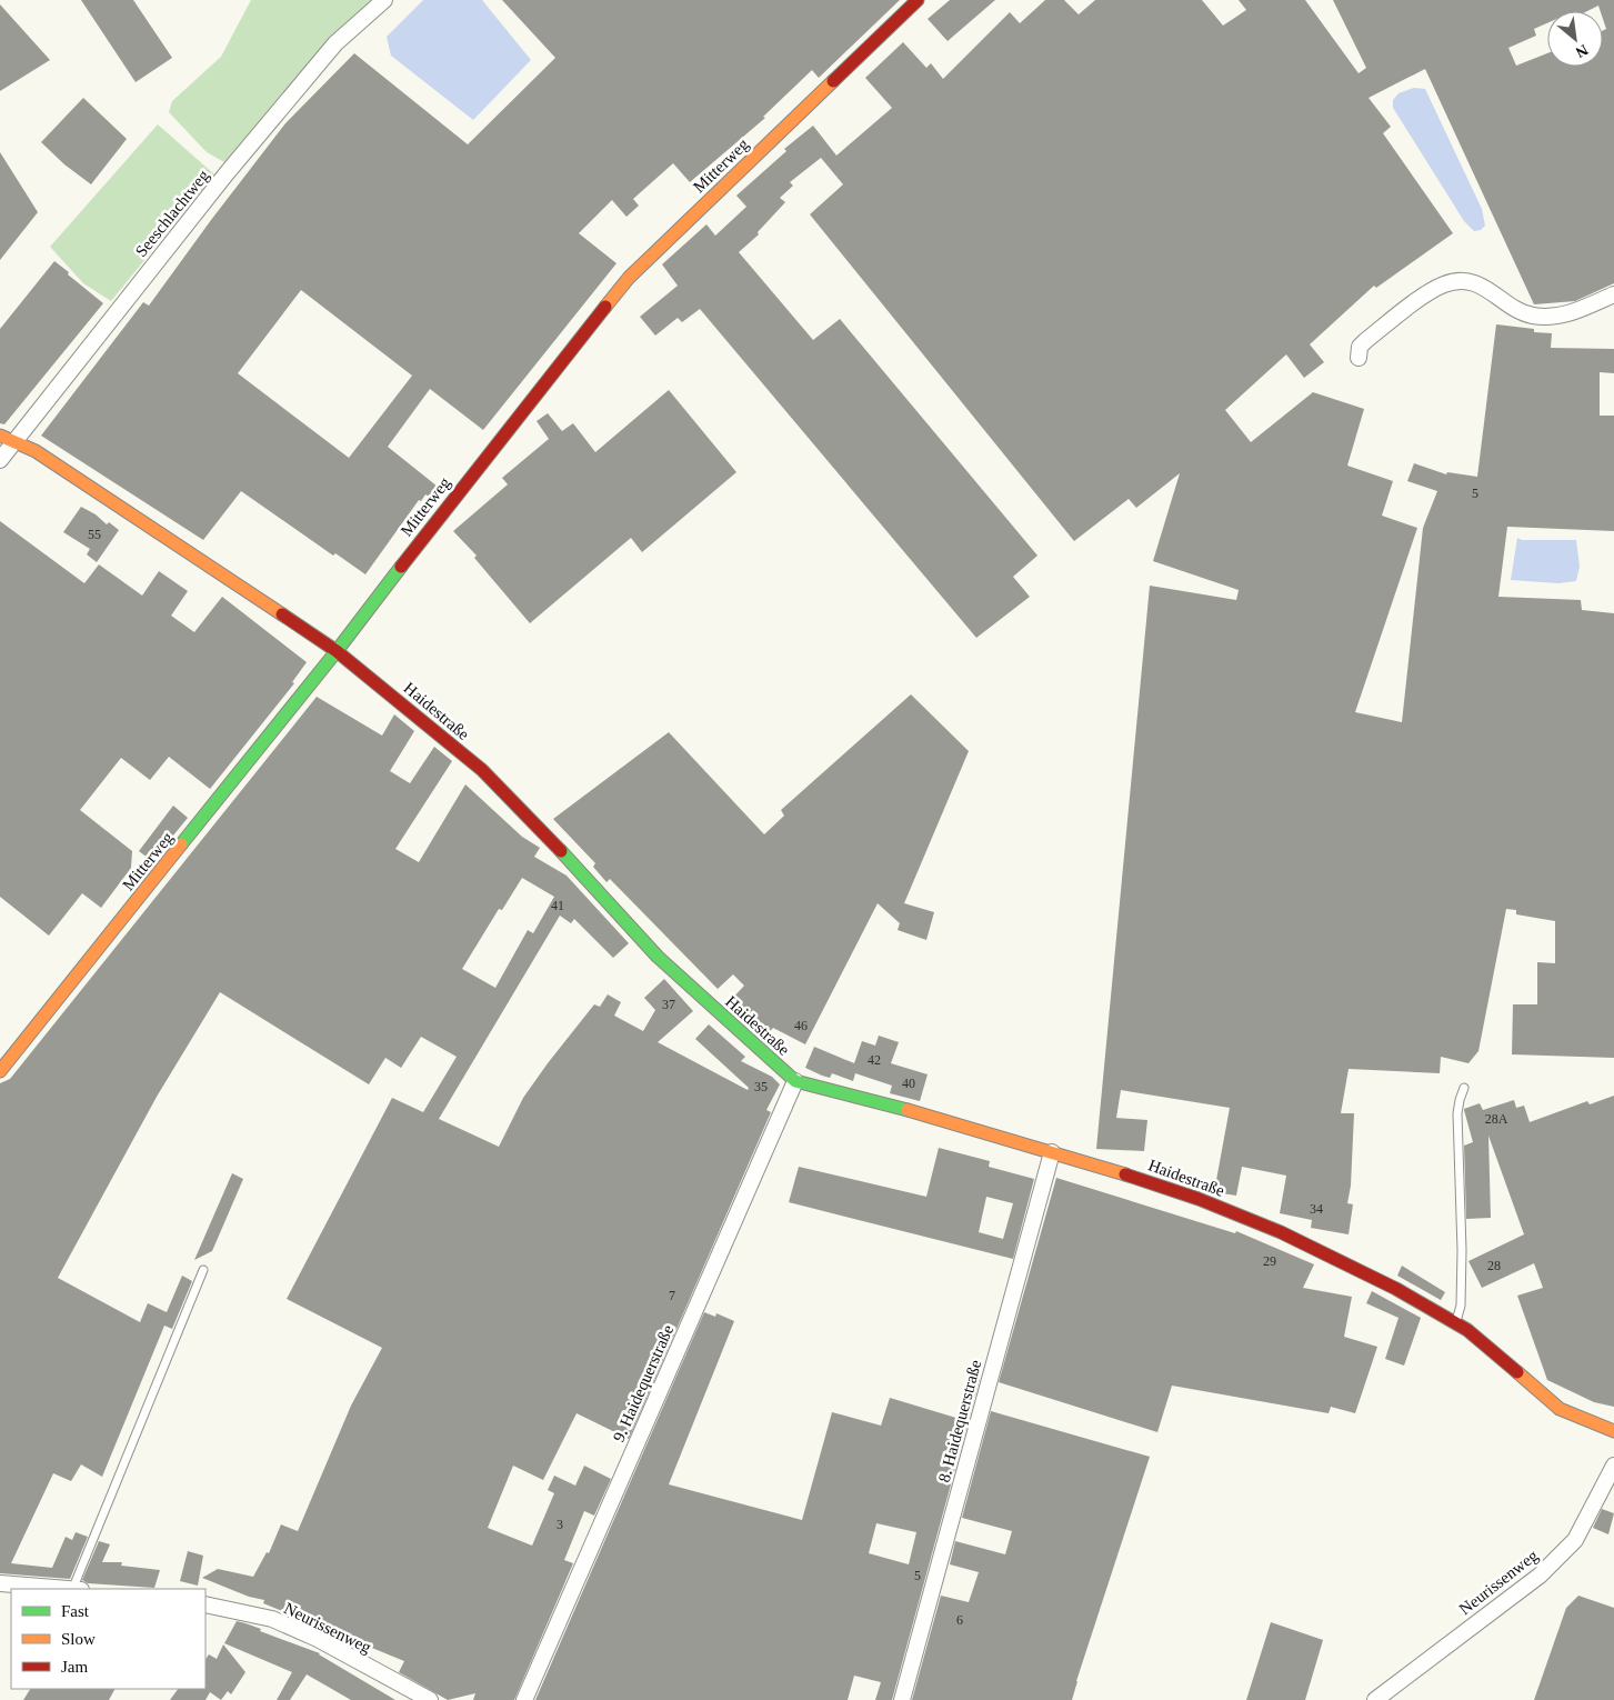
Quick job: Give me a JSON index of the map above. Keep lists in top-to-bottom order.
{
  "streets": {
    "street": [
      "Mitterweg",
      "Seeschlachtweg",
      "Haidestraße",
      "9. Haidequerstraße",
      "8. Haidequerstraße",
      "Neurissenweg"
    ]
  },
  "crossings": [
    ["Mitterweg", "Haidestraße"],
    ["Seeschlachtweg", "Haidestraße"],
    ["Haidestraße", "9. Haidequerstraße"],
    ["Haidestraße", "8. Haidequerstraße"]
  ],
  "house_numbers": [
    "5",
    "55",
    "41",
    "37",
    "46",
    "42",
    "40",
    "35",
    "28A",
    "34",
    "29",
    "28",
    "7",
    "3",
    "5",
    "6"
  ],
  "legend": ["Fast", "Slow", "Jam"],
  "north": "bottom right"
}
